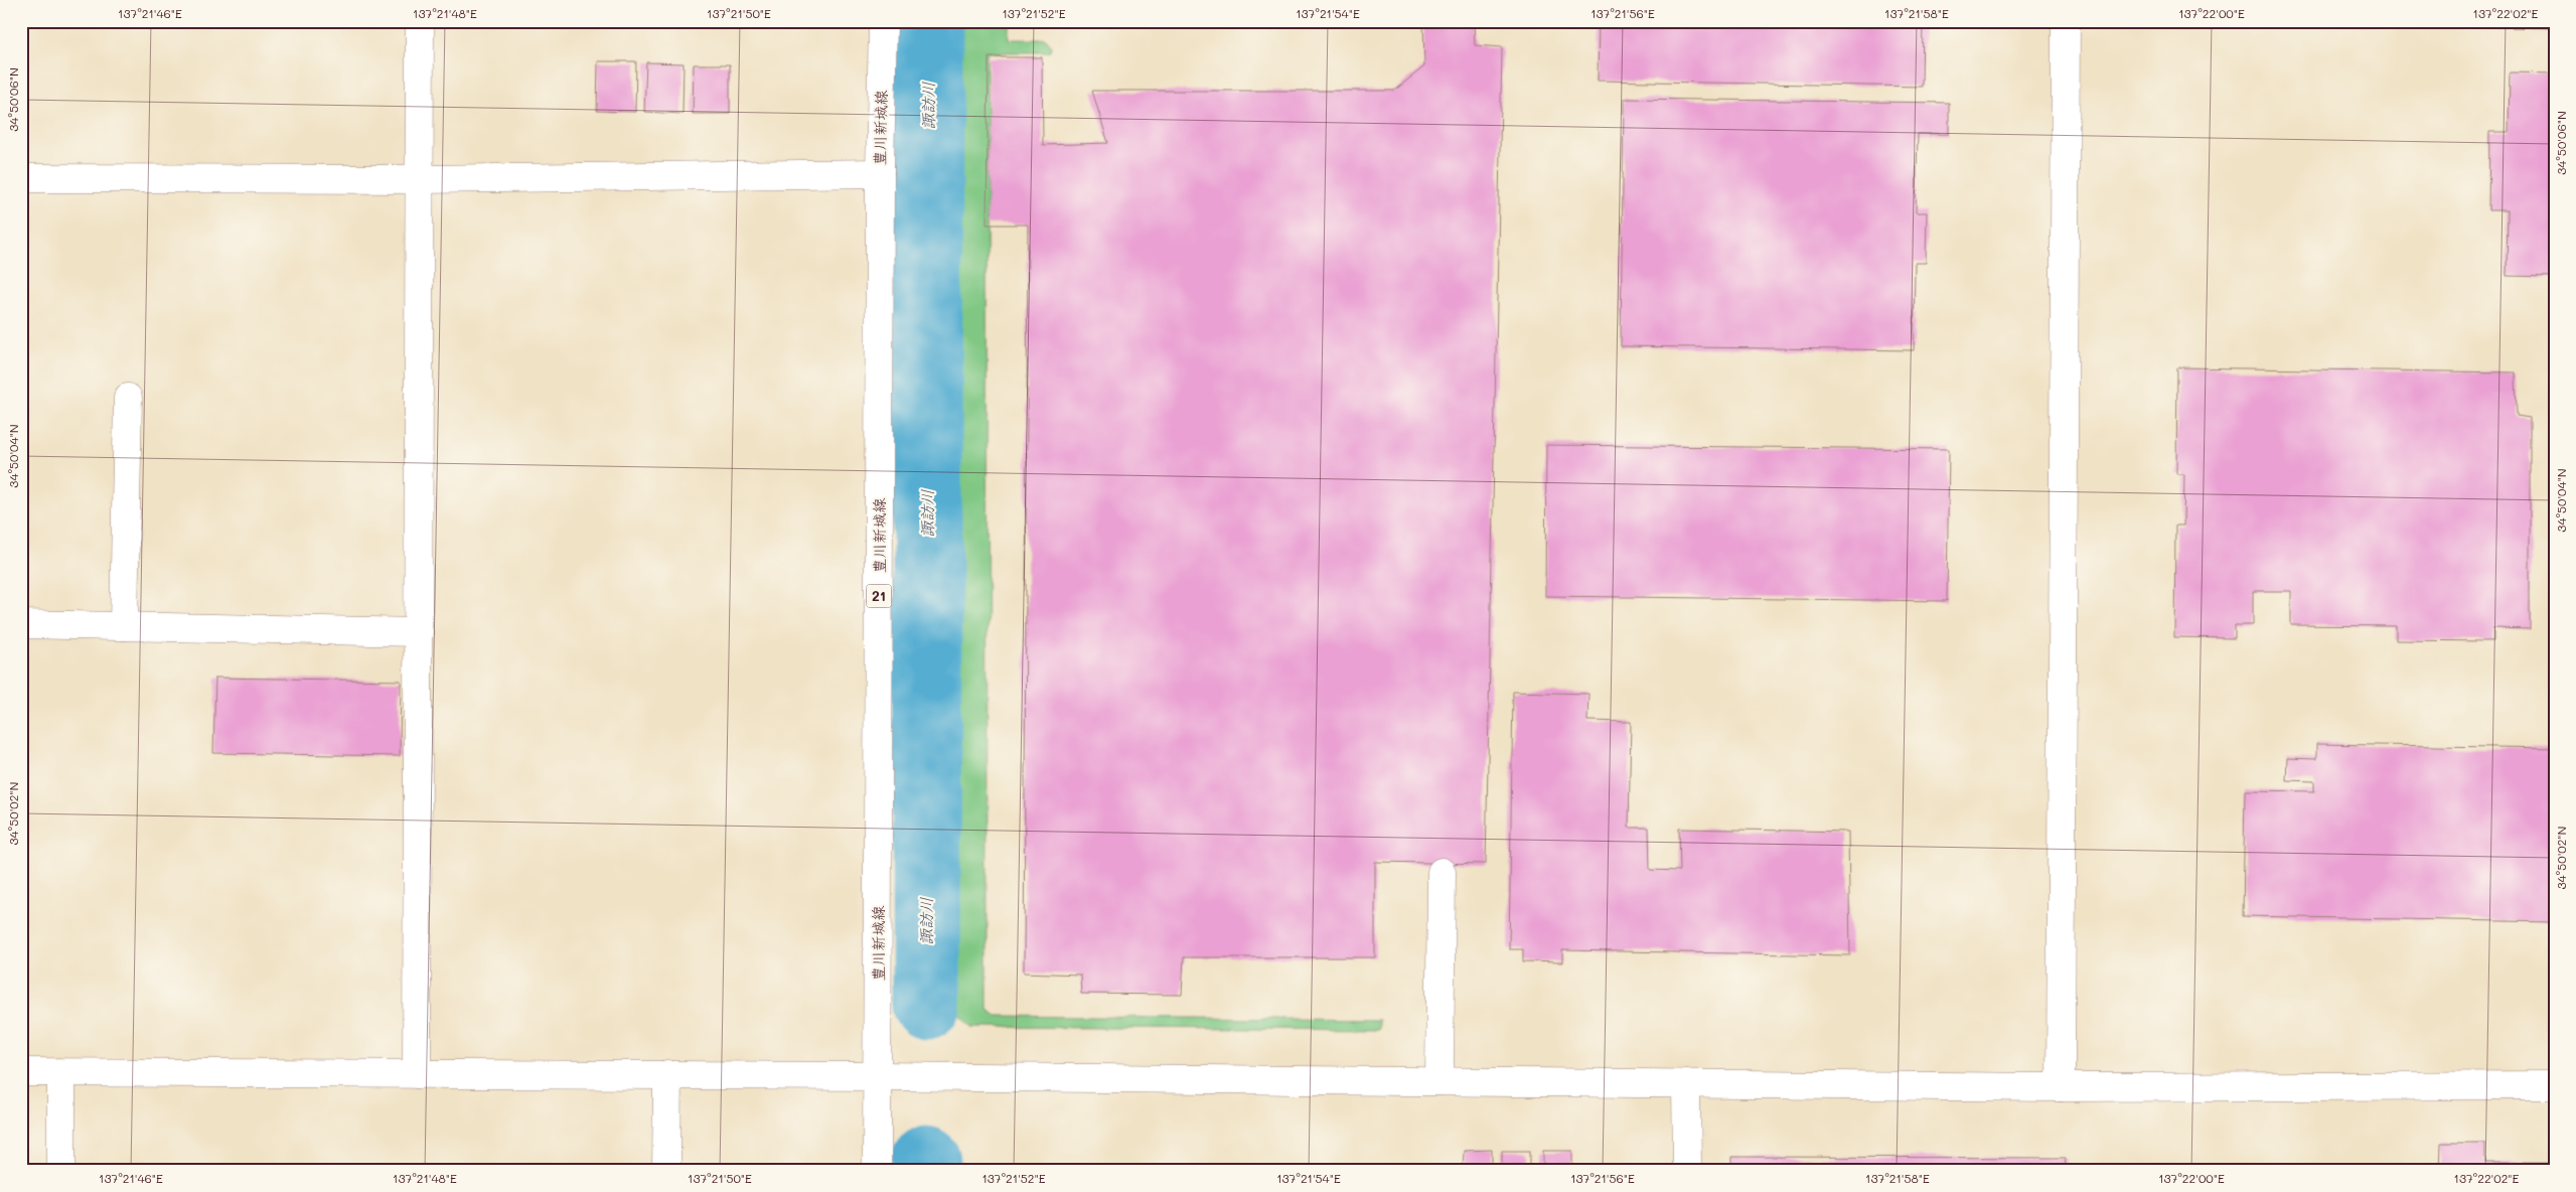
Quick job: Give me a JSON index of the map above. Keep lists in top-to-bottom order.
{
  "streets": {
    "street": ["豊川新城線", "21"]
  },
  "water": ["諏訪川"],
  "coordinates": [
    "137°21'46\"E",
    "137°21'48\"E",
    "137°21'50\"E",
    "137°21'52\"E",
    "137°21'54\"E",
    "137°21'56\"E",
    "137°21'58\"E",
    "137°22'00\"E",
    "137°22'02\"E",
    "34°50'06\"N",
    "34°50'04\"N",
    "34°50'02\"N"
  ]
}
